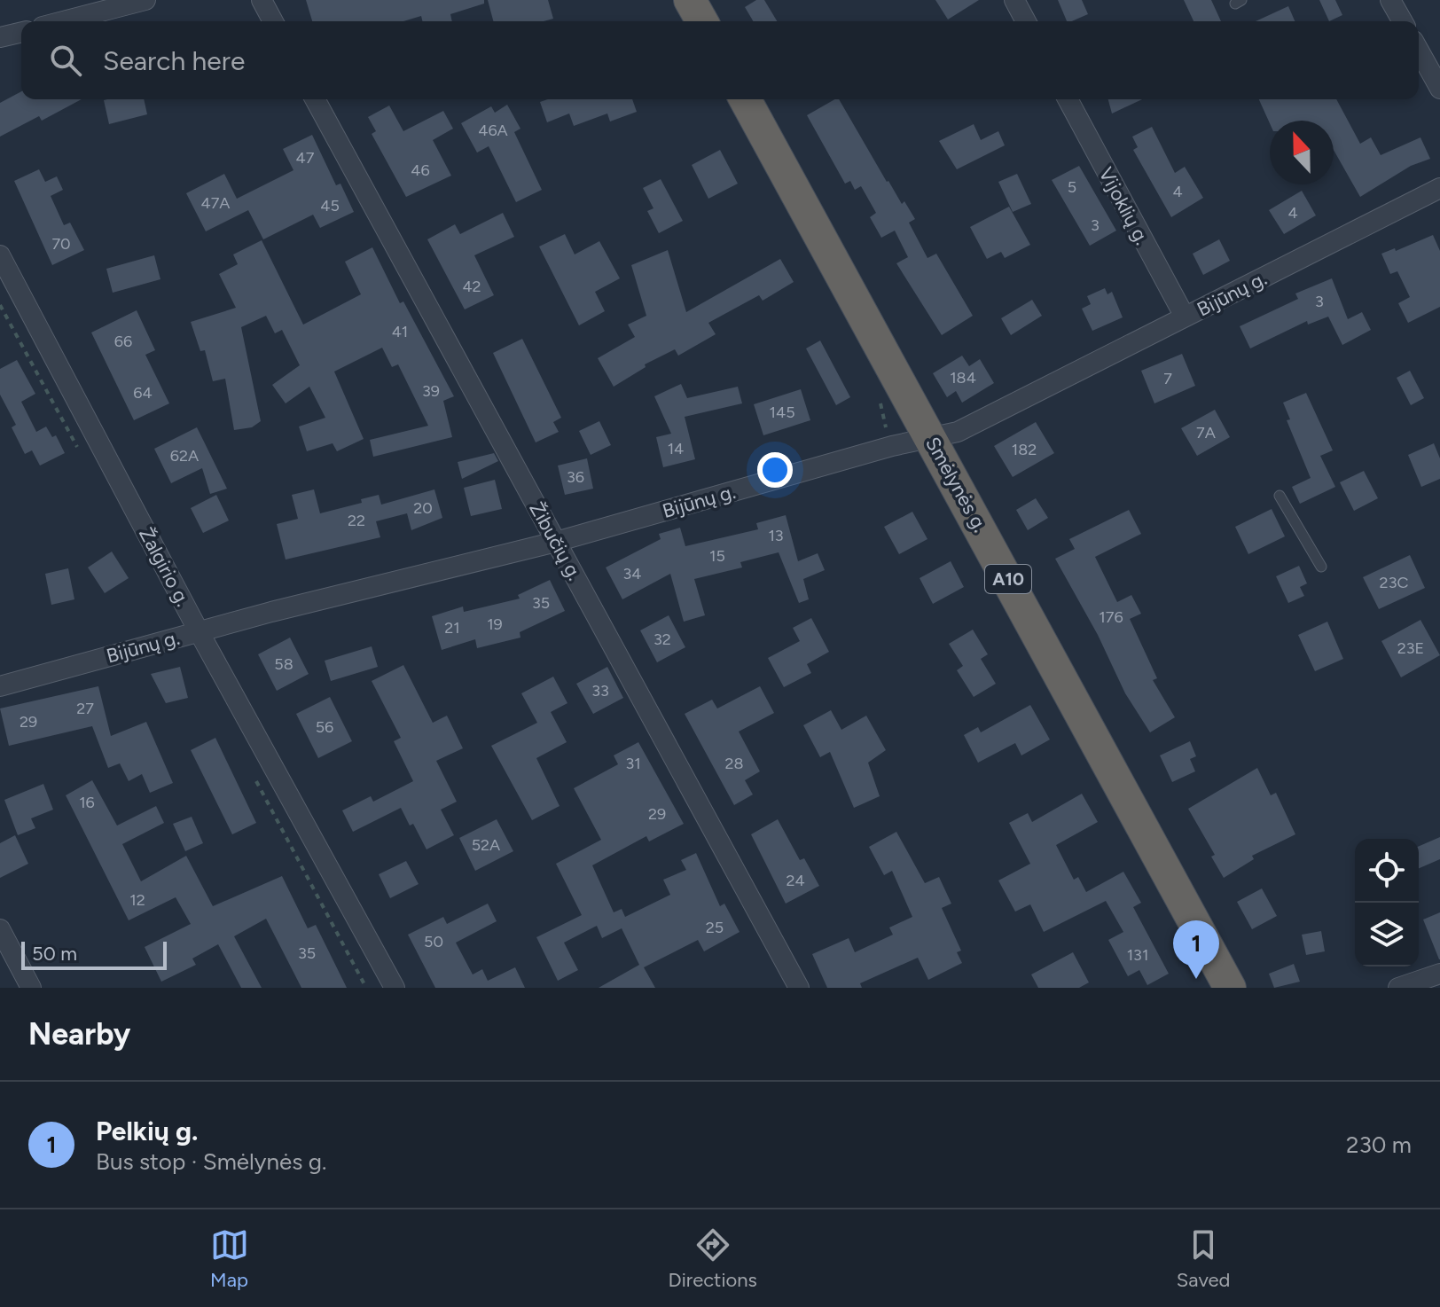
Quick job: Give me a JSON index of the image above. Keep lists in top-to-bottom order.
{
  "streets": {
    "highway": ["Smėlynės g.", "A10"],
    "street": [
      "Vijoklių g.",
      "Bijūnų g.",
      "Žibučių g.",
      "Žalgirio g."
    ]
  },
  "crossings": [
    ["Vijoklių g.", "Bijūnų g."],
    ["Bijūnų g.", "Smėlynės g."],
    ["Bijūnų g.", "Žibučių g."],
    ["Bijūnų g.", "Žalgirio g."]
  ],
  "house_numbers": [
    "46A",
    "47",
    "46",
    "5",
    "4",
    "47A",
    "45",
    "4",
    "3",
    "70",
    "42",
    "3",
    "41",
    "66",
    "184",
    "7",
    "39",
    "64",
    "145",
    "7A",
    "14",
    "182",
    "62A",
    "36",
    "20",
    "22",
    "13",
    "15",
    "34",
    "23C",
    "35",
    "176",
    "19",
    "21",
    "32",
    "23E",
    "58",
    "33",
    "27",
    "29",
    "56",
    "31",
    "28",
    "16",
    "29",
    "52A",
    "24",
    "12",
    "25",
    "50",
    "35",
    "131"
  ],
  "scale_bar": "50 m",
  "north": "top",
  "page": {
    "search": "Search here",
    "pins": "1",
    "scale": "50 m",
    "heading": "Nearby",
    "list": [
      {
        "mark": "1",
        "name": "Pelkių g.",
        "note": "Bus stop · Smėlynės g.",
        "value": "230 m"
      }
    ],
    "nav": ["Map", "Directions", "Saved"]
  }
}
